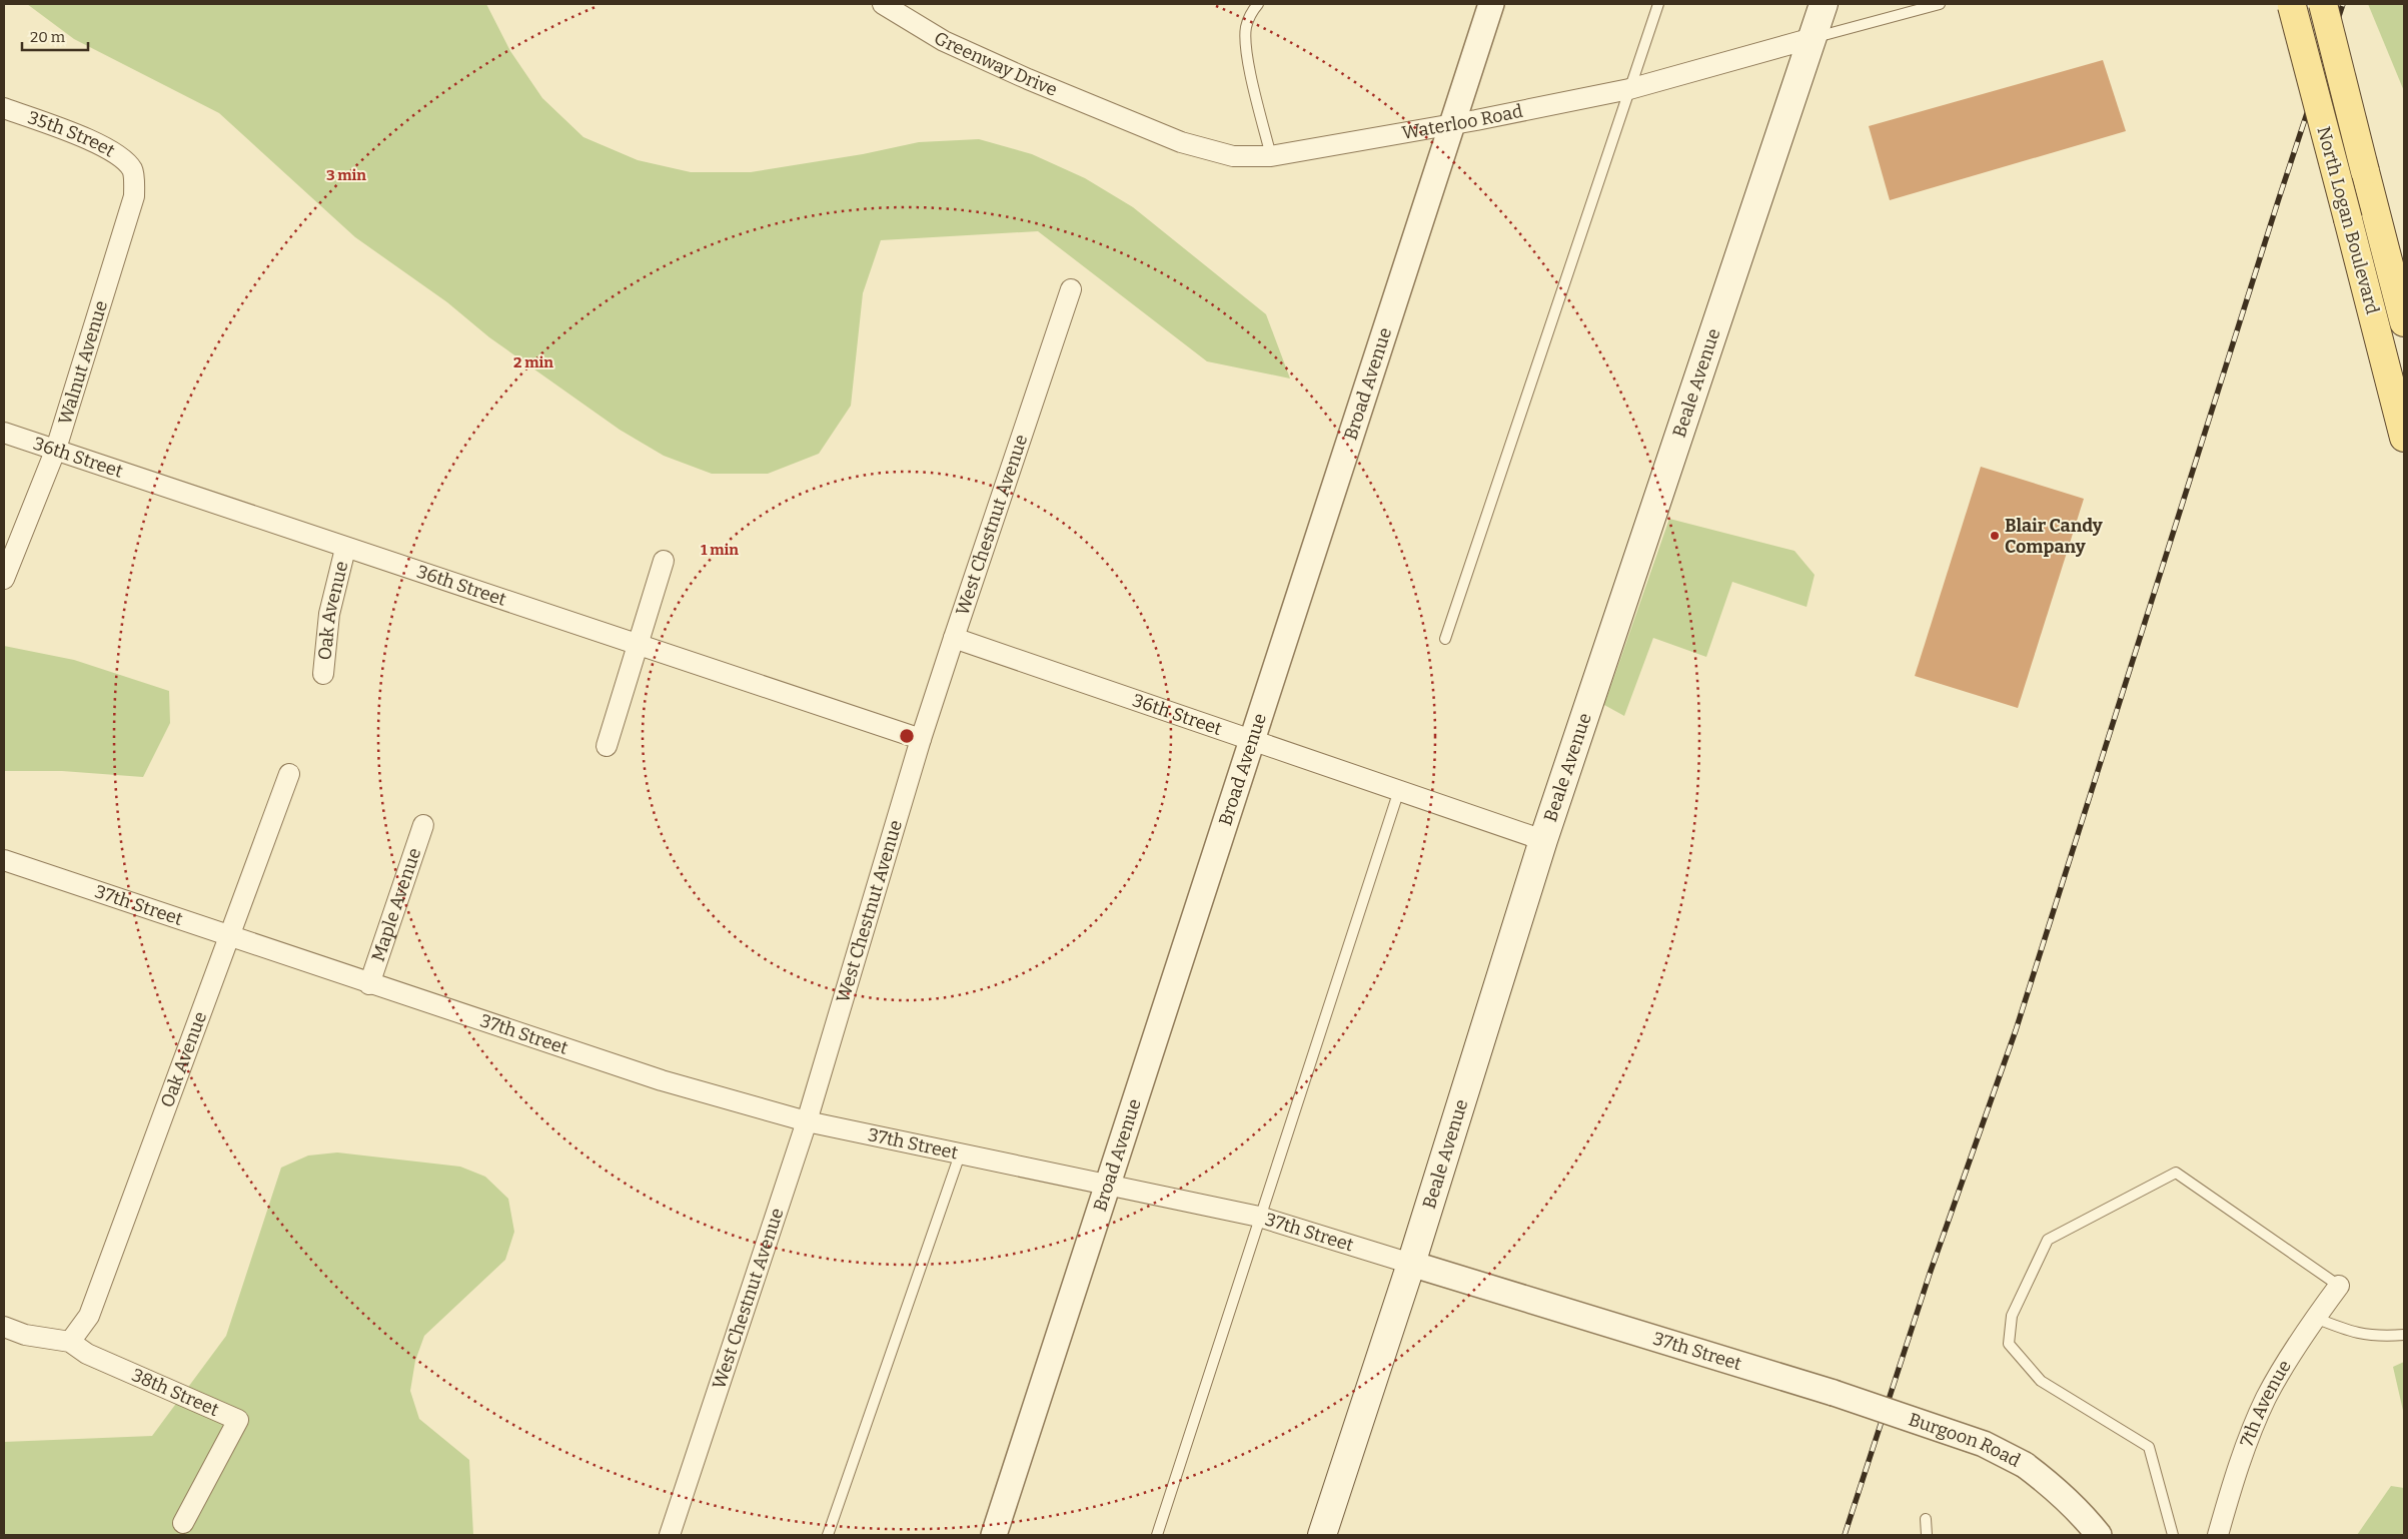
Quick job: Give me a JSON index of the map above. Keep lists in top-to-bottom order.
{
  "streets": {
    "main road": ["North Logan Boulevard", "Beale Avenue"],
    "street": [
      "Greenway Drive",
      "Waterloo Road",
      "35th Street",
      "Walnut Avenue",
      "Broad Avenue",
      "36th Street",
      "West Chestnut Avenue",
      "Oak Avenue",
      "Maple Avenue",
      "37th Street",
      "38th Street",
      "7th Avenue",
      "Burgoon Road"
    ]
  },
  "crossings": [
    ["Greenway Drive", "Waterloo Road"],
    ["Waterloo Road", "Broad Avenue"],
    ["Waterloo Road", "Beale Avenue"],
    ["35th Street", "Walnut Avenue"],
    ["Walnut Avenue", "36th Street"],
    ["Broad Avenue", "36th Street"],
    ["Broad Avenue", "37th Street"],
    ["Beale Avenue", "36th Street"],
    ["Beale Avenue", "37th Street"],
    ["36th Street", "West Chestnut Avenue"],
    ["36th Street", "Oak Avenue"],
    ["West Chestnut Avenue", "37th Street"],
    ["Oak Avenue", "37th Street"],
    ["Oak Avenue", "38th Street"],
    ["Maple Avenue", "37th Street"],
    ["37th Street", "Burgoon Road"]
  ],
  "places": ["Blair Candy Company"],
  "scale_bar": "20 m",
  "rings": ["3 min", "2 min", "1 min"]
}
